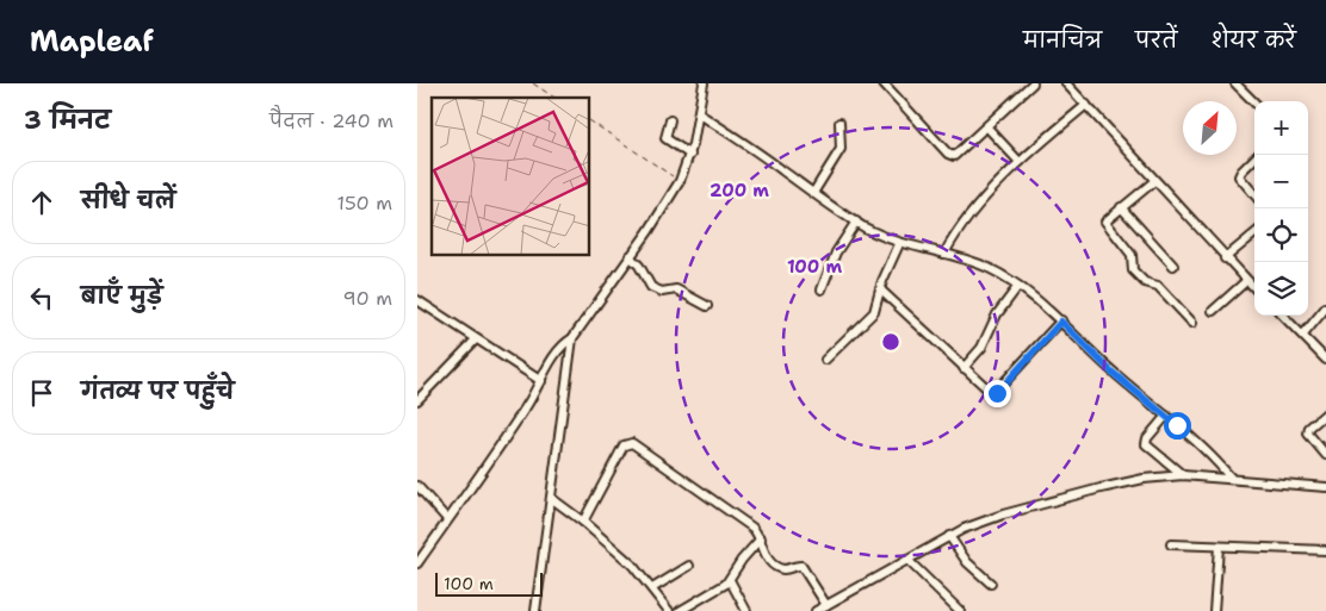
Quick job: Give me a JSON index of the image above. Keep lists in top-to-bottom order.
{
  "scale_bar": "100 m",
  "north": "top right",
  "page": {
    "header": "Mapleaf",
    "nav": ["मानचित्र", "परतें", "शेयर करें"],
    "heading": ["3 मिनट", "पैदल · 240 m"],
    "map_buttons": ["+", "−"],
    "list": [
      ["सीधे चलें", "150 m"],
      ["बाएँ मुड़ें", "90 m"],
      "गंतव्य पर पहुँचे"
    ],
    "scale": "100 m"
  },
  "rings": ["200 m", "100 m"]
}
